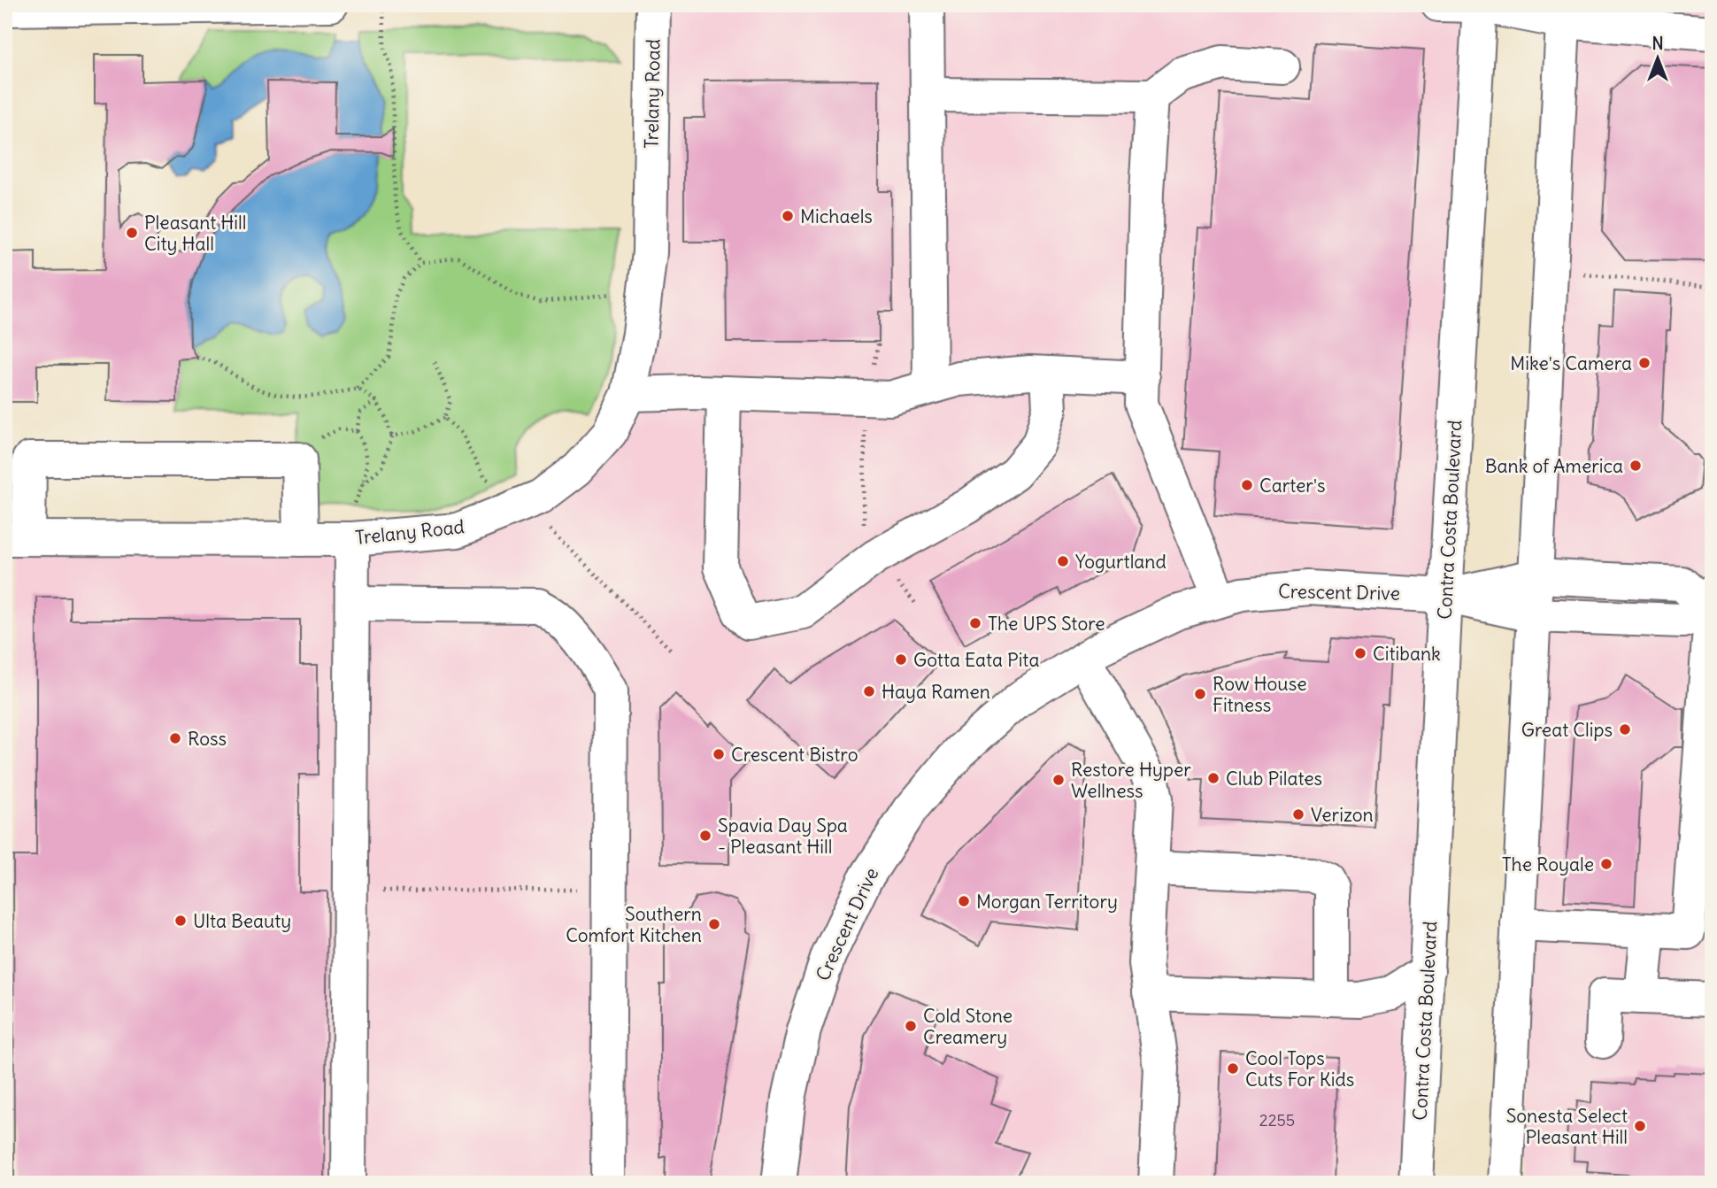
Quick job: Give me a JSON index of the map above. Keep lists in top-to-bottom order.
{
  "streets": {
    "main road": ["Trelany Road", "Contra Costa Boulevard", "Crescent Drive"]
  },
  "crossings": [
    ["Contra Costa Boulevard", "Crescent Drive"]
  ],
  "places": [
    "Michaels",
    "Pleasant Hill City Hall",
    "Mike's Camera",
    "Bank of America",
    "Carter's",
    "Yogurtland",
    "The UPS Store",
    "Citibank",
    "Gotta Eata Pita",
    "Haya Ramen",
    "Row House Fitness",
    "Great Clips",
    "Ross",
    "Crescent Bistro",
    "Club Pilates",
    "Restore Hyper Wellness",
    "Verizon",
    "Spavia Day Spa - Pleasant Hill",
    "The Royale",
    "Morgan Territory",
    "Ulta Beauty",
    "Southern Comfort Kitchen",
    "Cold Stone Creamery",
    "Cool Tops Cuts For Kids",
    "Sonesta Select Pleasant Hill"
  ],
  "house_numbers": ["2255"],
  "north": "top"
}
